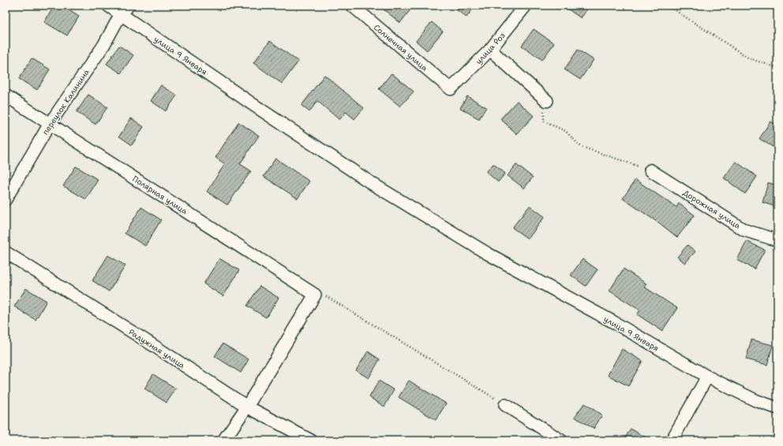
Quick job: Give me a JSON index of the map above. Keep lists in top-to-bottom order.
{
  "streets": {
    "street": [
      "Солнечная улица",
      "улица Роз",
      "улица 9 Января",
      "переулок Калинина",
      "Полярная улица",
      "Дорожная улица",
      "Радужная улица"
    ]
  },
  "crossings": [
    ["Солнечная улица", "улица Роз"],
    ["улица 9 Января", "переулок Калинина"],
    ["переулок Калинина", "Полярная улица"]
  ]
}
